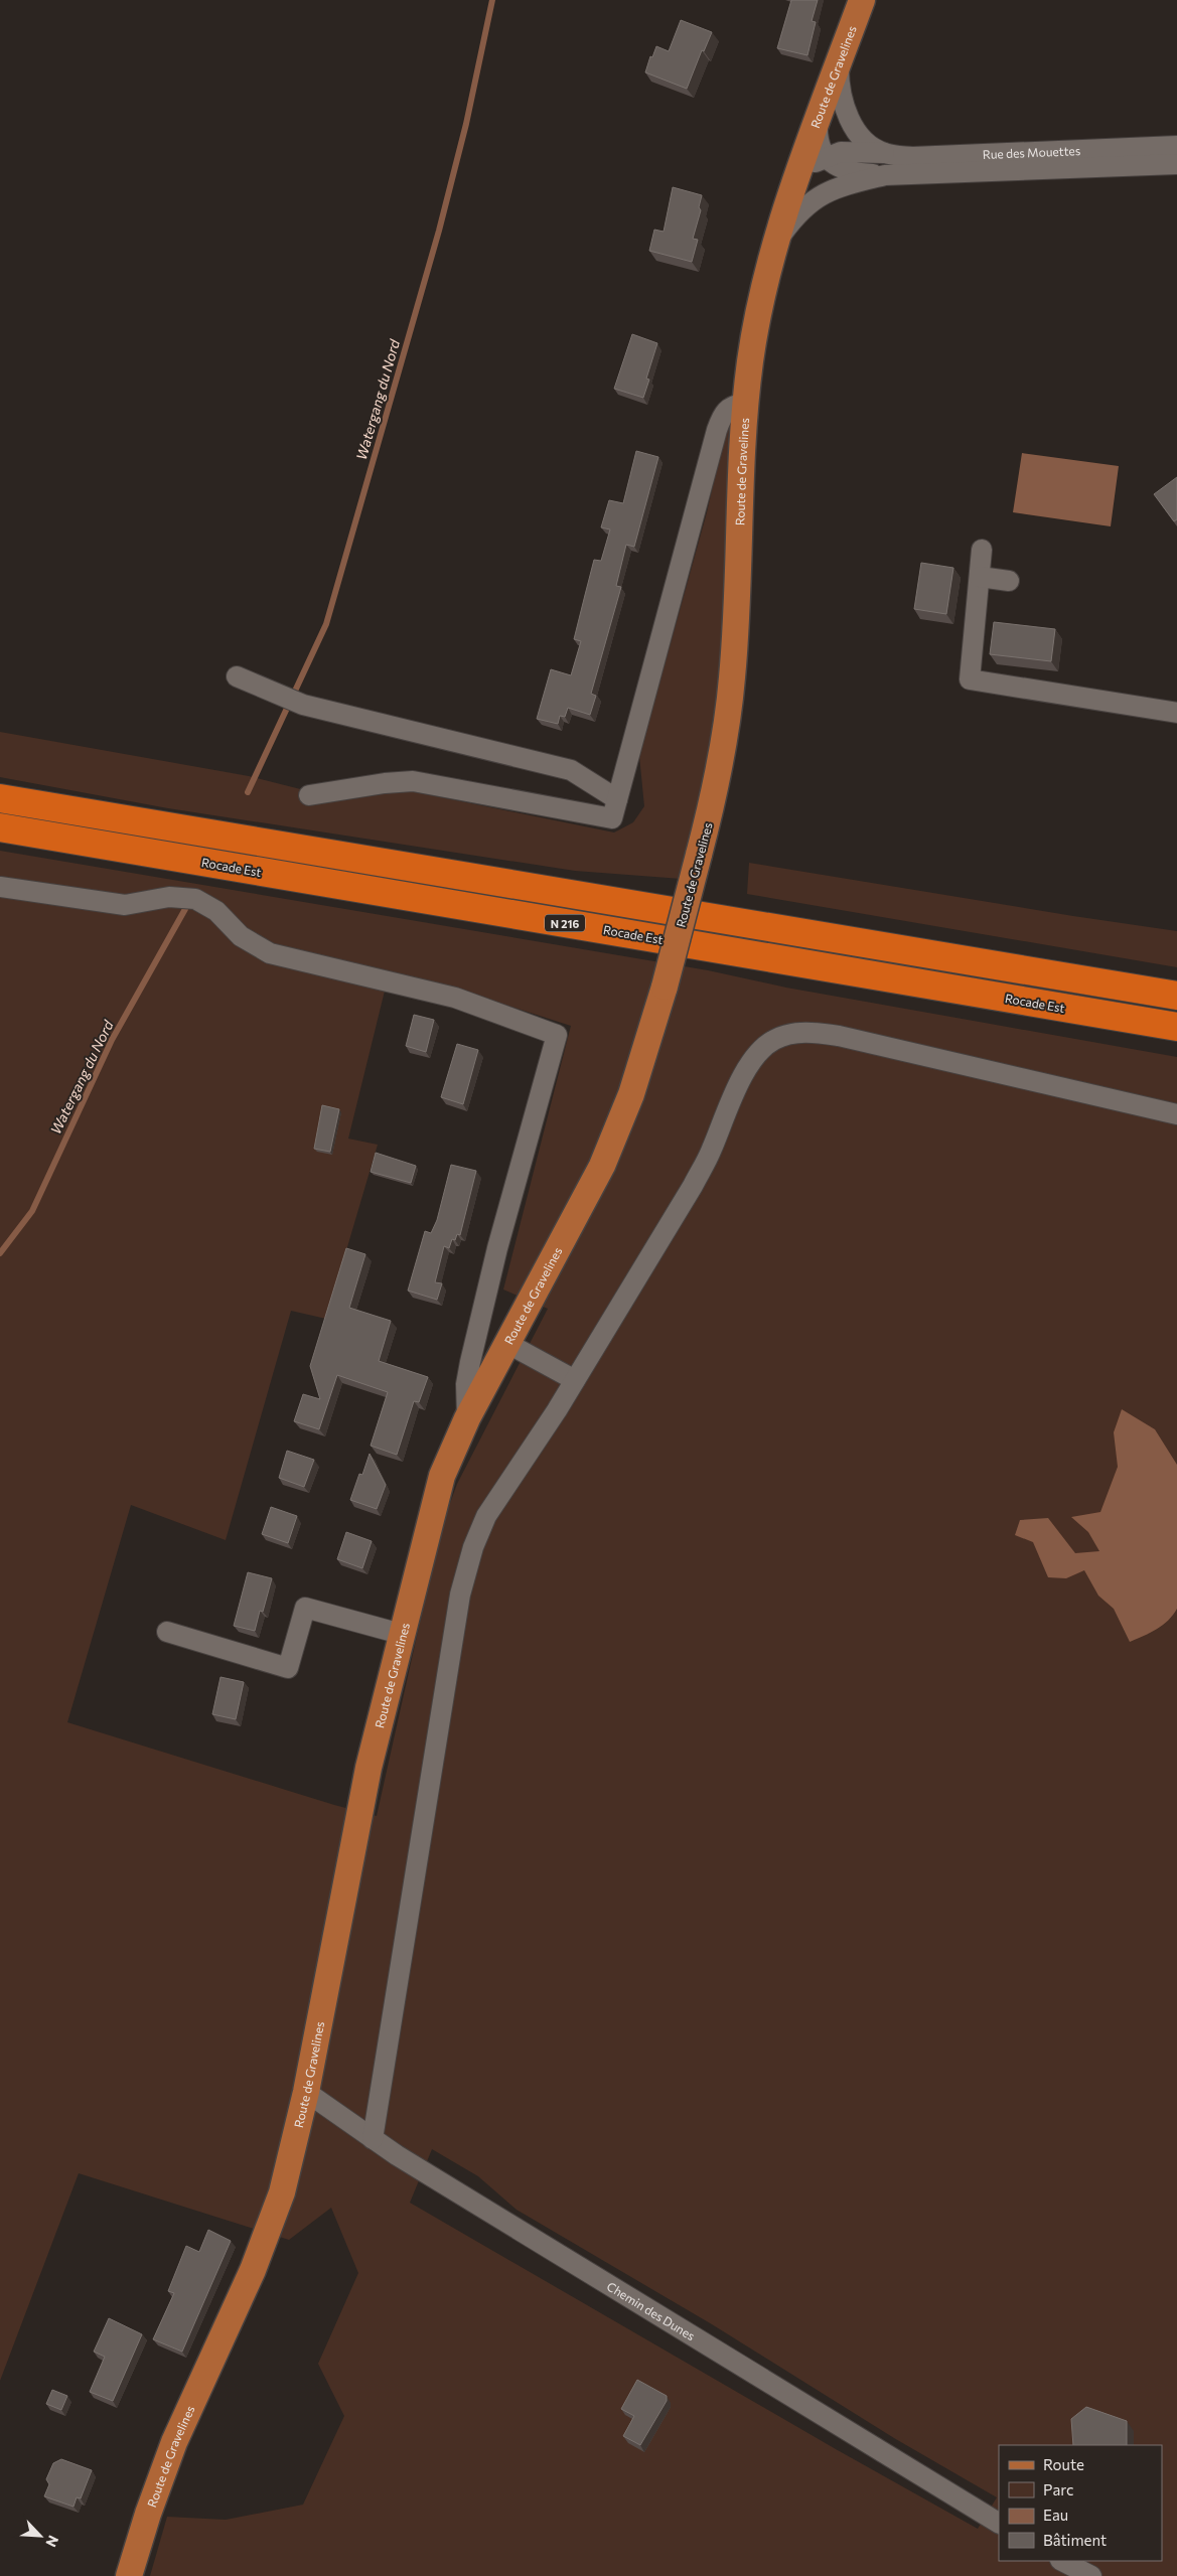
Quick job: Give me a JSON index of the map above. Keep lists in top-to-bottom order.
{
  "streets": {
    "highway": ["Rocade Est", "N 216"],
    "main road": ["Route de Gravelines"],
    "street": ["Rue des Mouettes", "Chemin des Dunes"]
  },
  "crossings": [
    ["Route de Gravelines", "Rue des Mouettes"],
    ["Route de Gravelines", "Chemin des Dunes"]
  ],
  "water": ["Watergang du Nord"],
  "legend": [
    "Route",
    "Parc",
    "Eau",
    "Bâtiment"
  ],
  "north": "bottom right"
}
